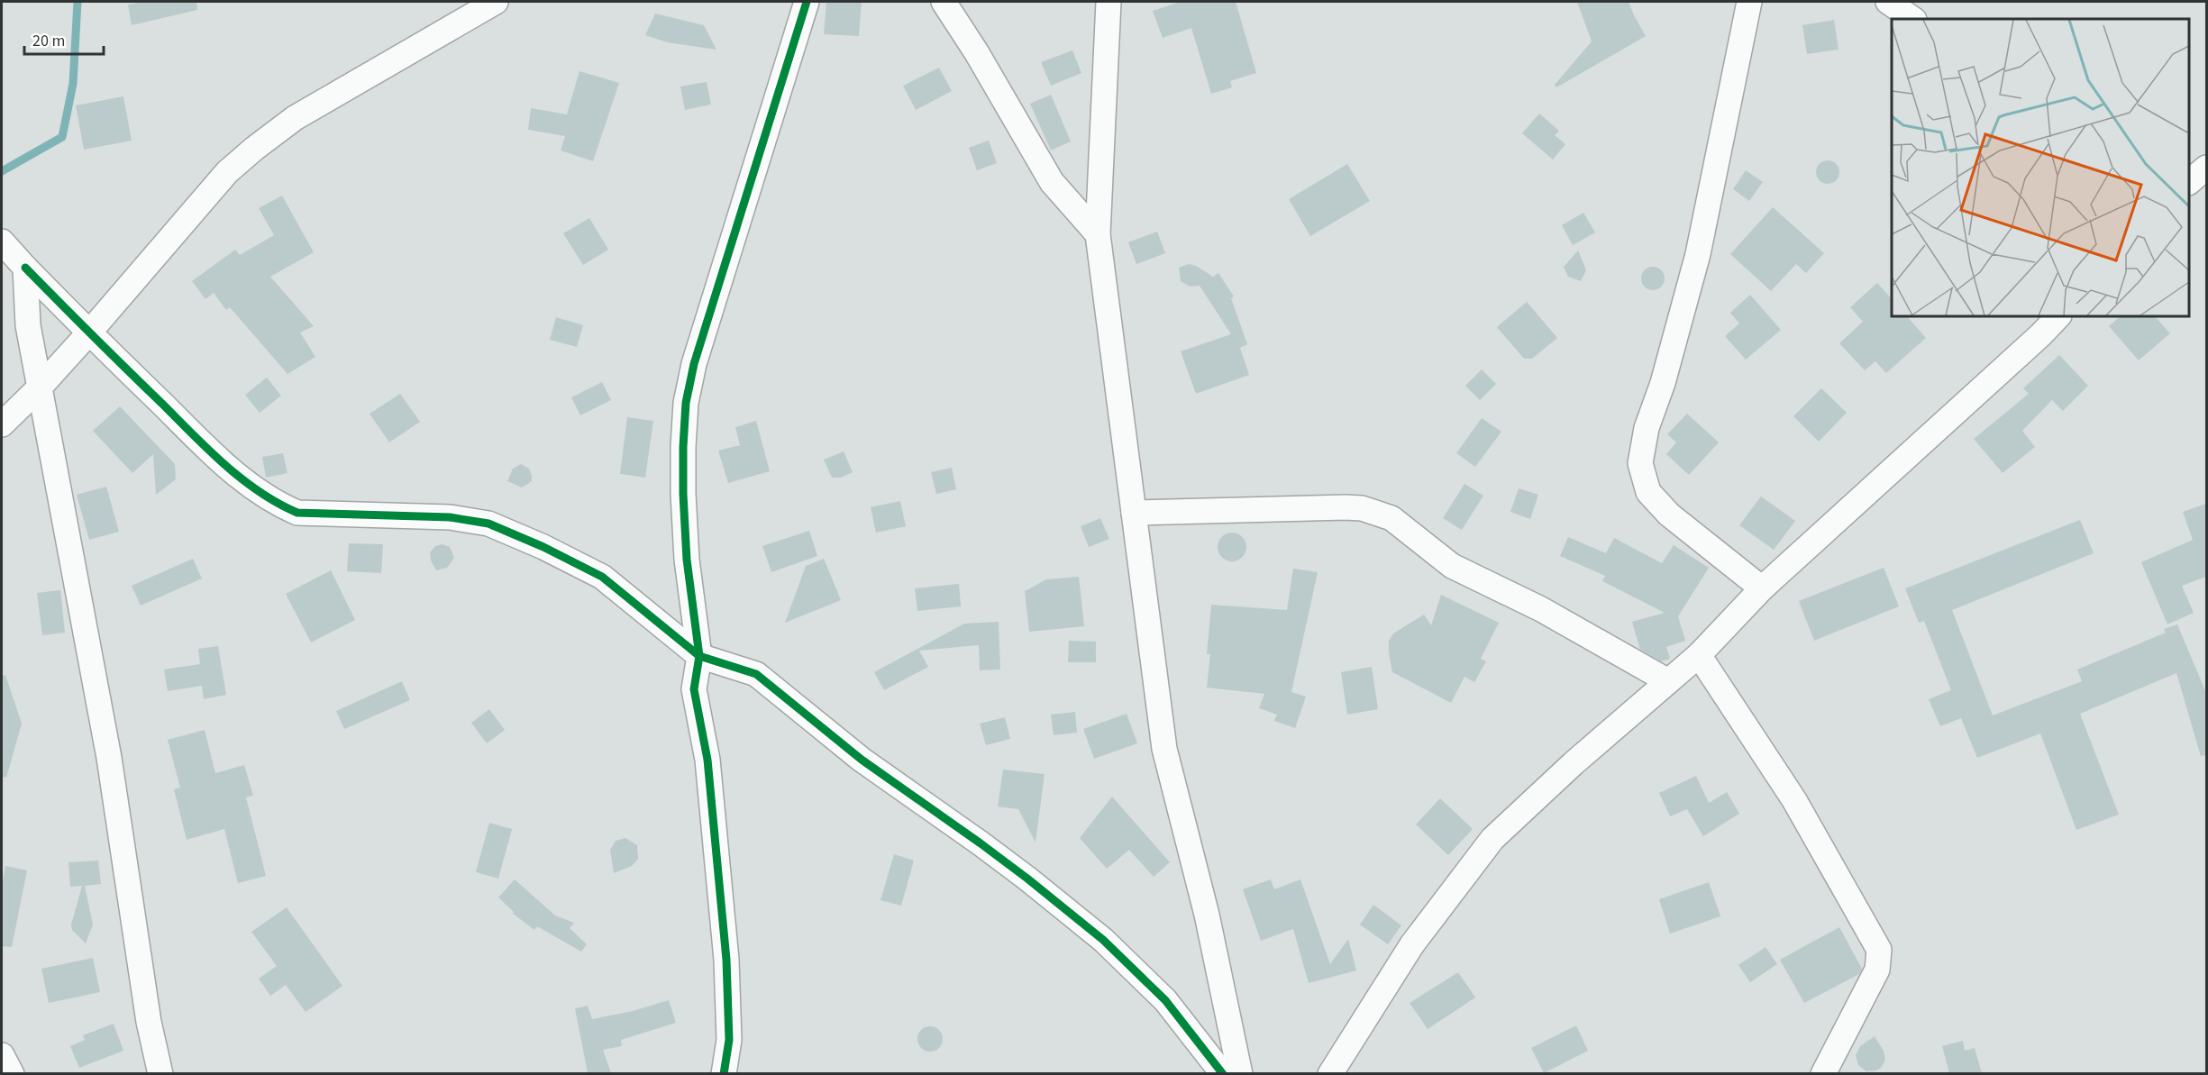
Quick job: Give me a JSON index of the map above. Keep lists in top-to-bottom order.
{
  "scale_bar": "20 m"
}
